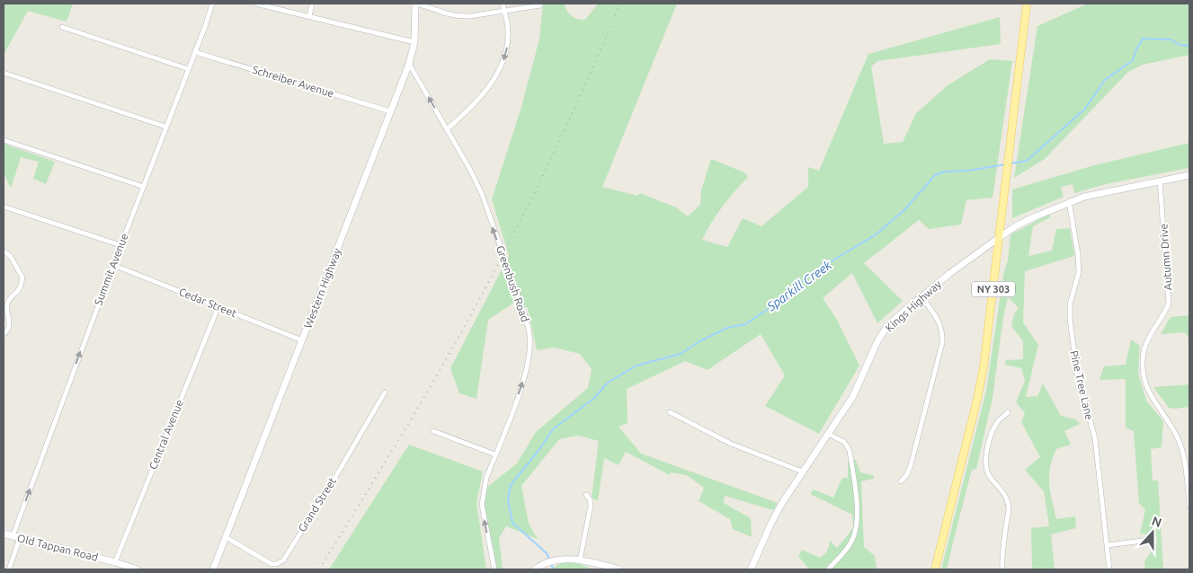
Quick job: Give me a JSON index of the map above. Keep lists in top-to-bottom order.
{
  "streets": {
    "main road": ["NY 303"],
    "street": [
      "Schreiber Avenue",
      "Autumn Drive",
      "Summit Avenue",
      "Greenbush Road",
      "Western Highway",
      "Cedar Street",
      "Kings Highway",
      "Pine Tree Lane",
      "Central Avenue",
      "Grand Street",
      "Old Tappan Road"
    ]
  },
  "crossings": [
    ["Schreiber Avenue", "Summit Avenue"],
    ["Schreiber Avenue", "Western Highway"],
    ["Autumn Drive", "Kings Highway"],
    ["Summit Avenue", "Cedar Street"],
    ["Summit Avenue", "Old Tappan Road"],
    ["Greenbush Road", "Western Highway"],
    ["Western Highway", "Cedar Street"],
    ["Western Highway", "Grand Street"],
    ["NY 303", "Kings Highway"],
    ["Cedar Street", "Central Avenue"],
    ["Kings Highway", "Pine Tree Lane"],
    ["Central Avenue", "Old Tappan Road"]
  ],
  "one_way": ["Summit Avenue", "Greenbush Road"],
  "water": ["Sparkill Creek"],
  "north": "top"
}
